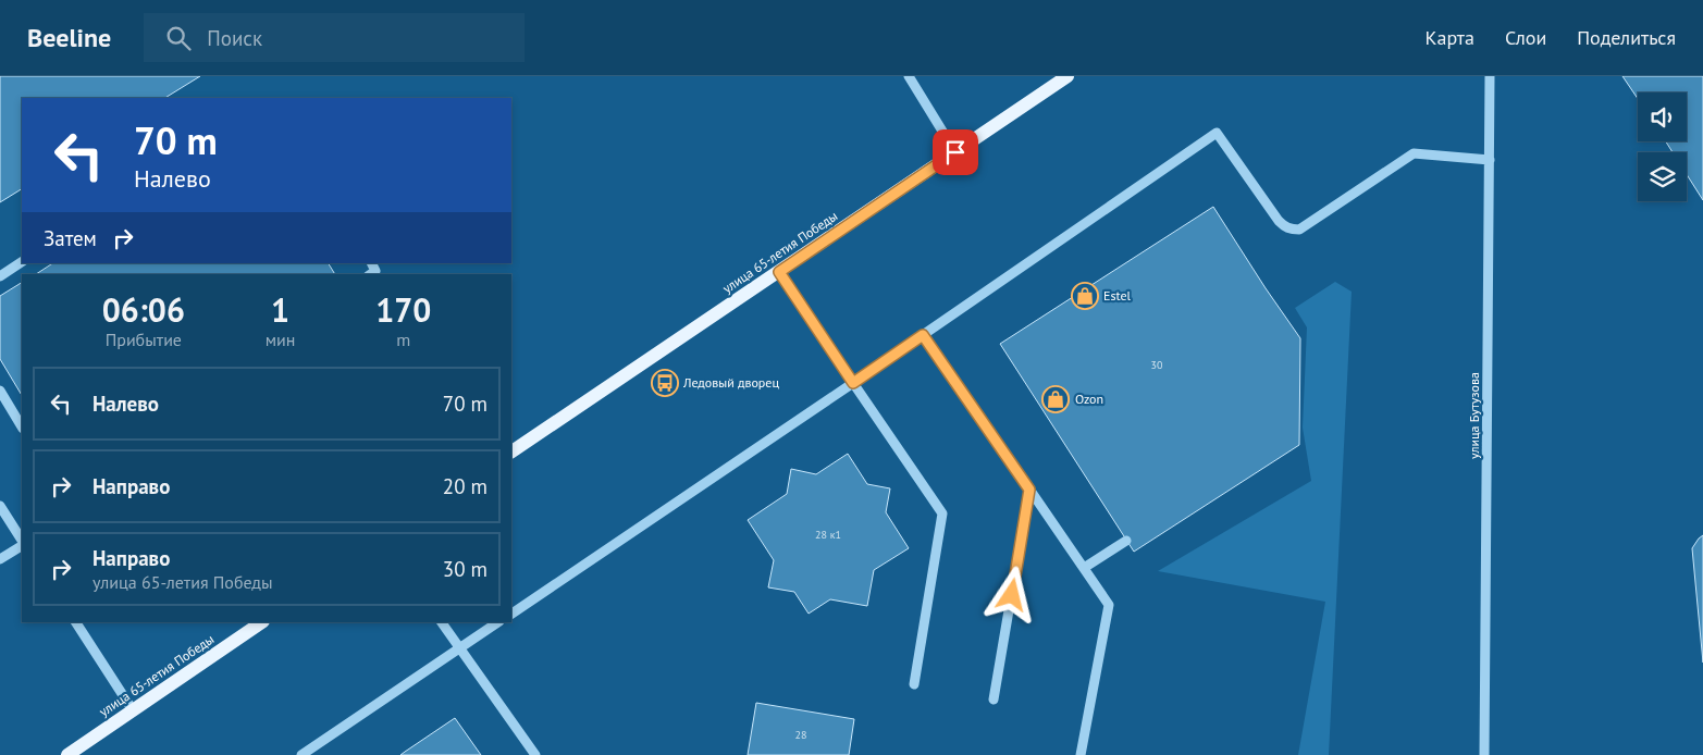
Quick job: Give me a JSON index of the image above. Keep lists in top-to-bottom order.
{
  "streets": {
    "main road": ["улица 65-летия Победы"],
    "street": ["улица Бутузова"]
  },
  "places": {
    "shop": ["Estel", "Ozon"],
    "bus stop": ["Ледовый дворец"]
  },
  "house_numbers": ["30", "28 к1", "28"],
  "page": {
    "header": "Beeline",
    "search": "Поиск",
    "nav": ["Карта", "Слои", "Поделиться"],
    "turn": ["70 m", "Налево"],
    "then": "Затем",
    "eta": [
      "06:06",
      "Прибытие",
      "1",
      "мин",
      "170",
      "m"
    ],
    "list": [
      {
        "name": "Налево",
        "value": "70 m"
      },
      {
        "name": "Направо",
        "value": "20 m"
      },
      {
        "name": "Направо",
        "note": "улица 65-летия Победы",
        "value": "30 m"
      }
    ]
  }
}
